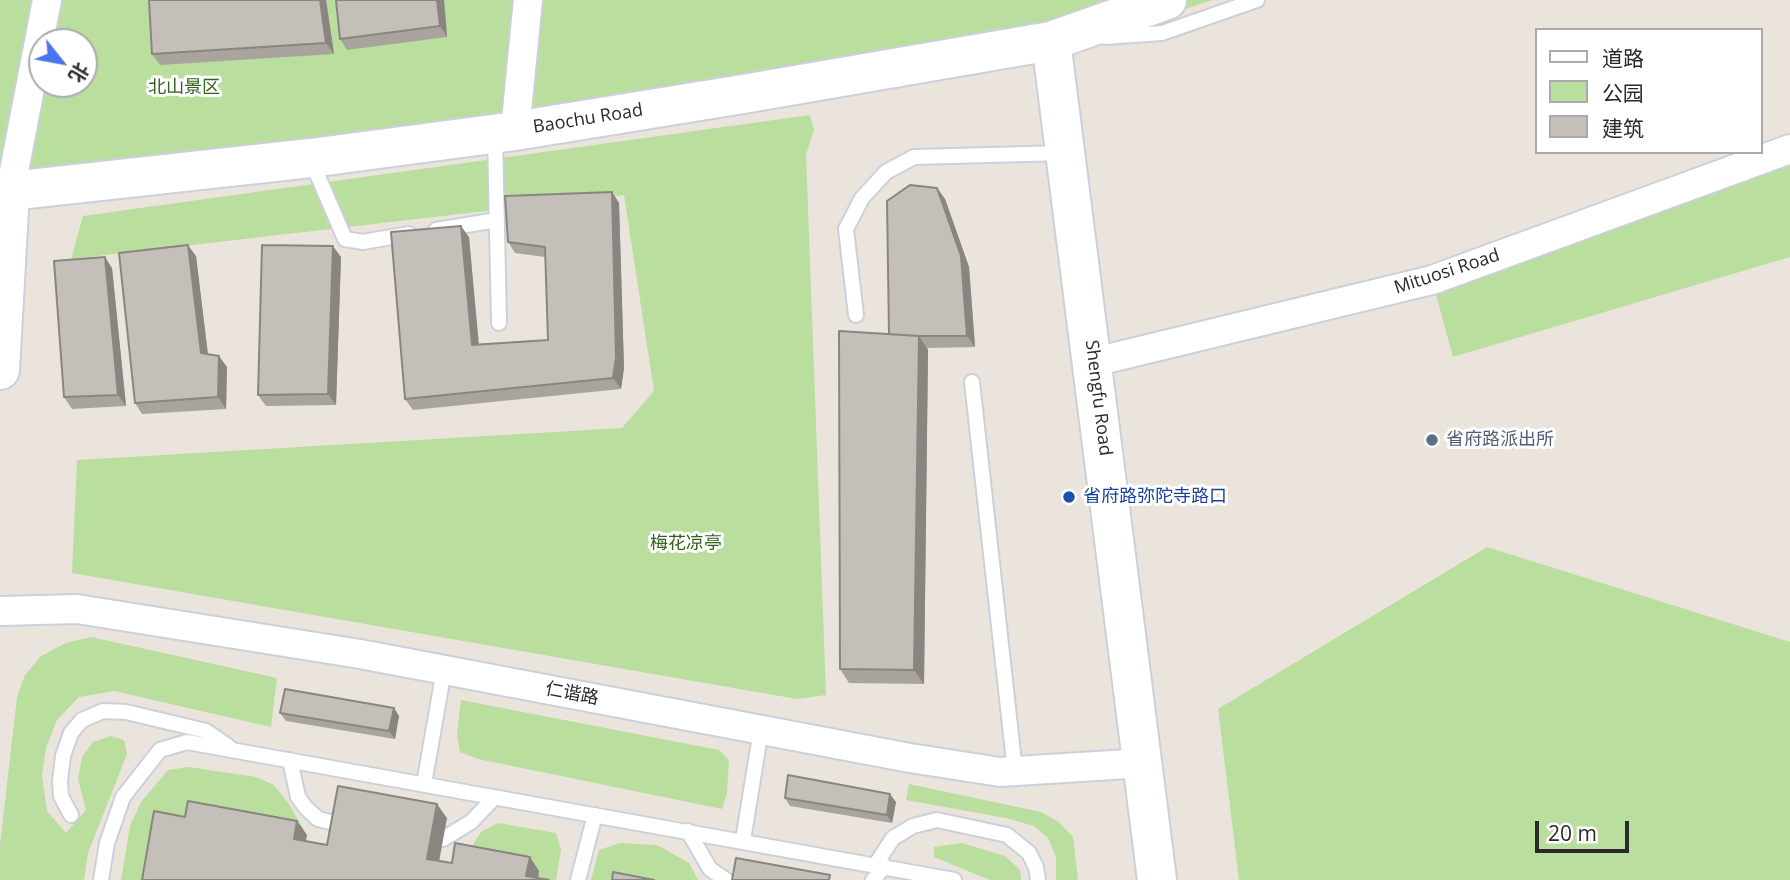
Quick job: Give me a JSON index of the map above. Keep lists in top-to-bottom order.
{
  "streets": {
    "main road": ["Baochu Road", "Shengfu Road"],
    "street": ["Mituosi Road", "仁谐路"]
  },
  "crossings": [
    ["Baochu Road", "Shengfu Road"],
    ["Mituosi Road", "Shengfu Road"],
    ["Shengfu Road", "仁谐路"]
  ],
  "parks": ["北山景区", "梅花凉亭"],
  "places": ["省府路派出所", "省府路弥陀寺路口"],
  "legend": ["道路", "公园", "建筑"],
  "scale_bar": "20 m",
  "north": "bottom right"
}
